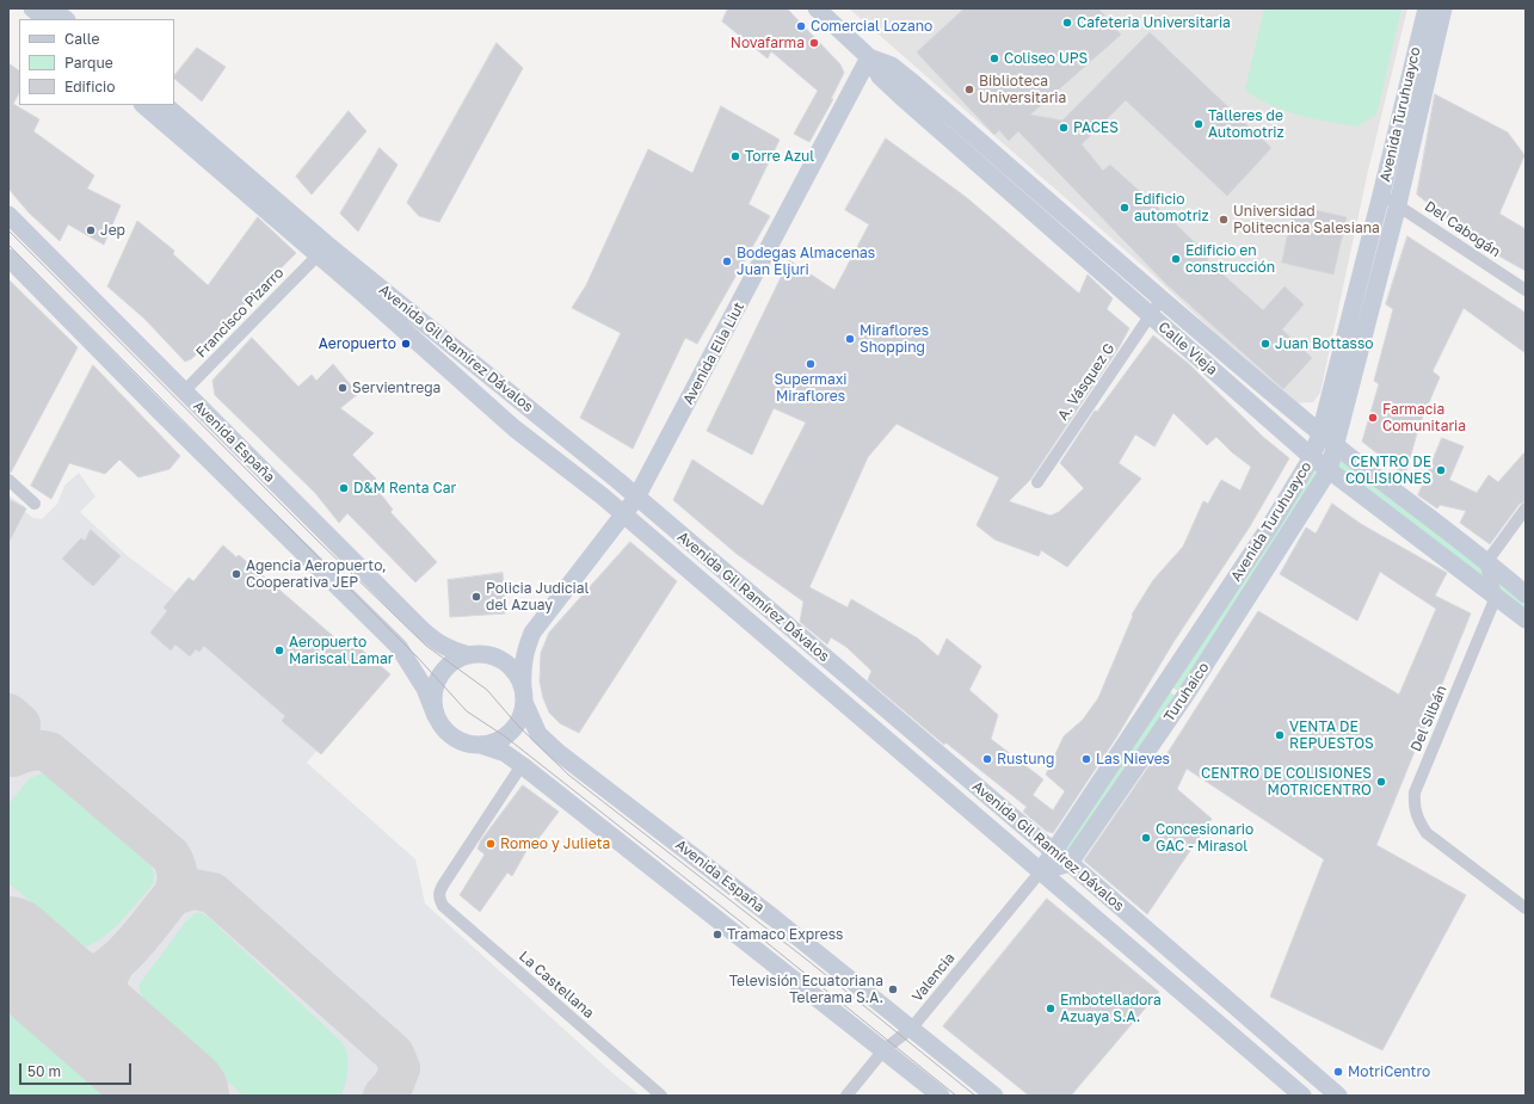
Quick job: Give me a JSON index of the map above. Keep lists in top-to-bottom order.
{
  "streets": {
    "main road": [
      "Avenida Turuhuayco",
      "Avenida Gil Ramírez Dávalos",
      "Calle Vieja",
      "Avenida Elia Liut",
      "Avenida España",
      "Turuhaico"
    ],
    "street": [
      "Del Cabogán",
      "Francisco Pizarro",
      "A. Vásquez G",
      "Del Silbán",
      "Valencia",
      "La Castellana"
    ]
  },
  "crossings": [
    ["Avenida Turuhuayco", "Del Cabogán"],
    ["Avenida Turuhuayco", "Avenida Gil Ramírez Dávalos"],
    ["Avenida Turuhuayco", "Calle Vieja"],
    ["Avenida Turuhuayco", "Turuhaico"],
    ["Francisco Pizarro", "Avenida Gil Ramírez Dávalos"],
    ["Francisco Pizarro", "Avenida España"],
    ["Avenida Gil Ramírez Dávalos", "Avenida Elia Liut"],
    ["Avenida Gil Ramírez Dávalos", "Turuhaico"],
    ["Avenida Gil Ramírez Dávalos", "Valencia"],
    ["Calle Vieja", "Avenida Elia Liut"],
    ["Calle Vieja", "A. Vásquez G"],
    ["Calle Vieja", "Turuhaico"],
    ["Calle Vieja", "Del Silbán"],
    ["Avenida Elia Liut", "Avenida España"],
    ["Avenida España", "Valencia"]
  ],
  "places": [
    "Cafeteria Universitaria",
    "Comercial Lozano",
    "Novafarma",
    "Coliseo UPS",
    "Biblioteca Universitaria",
    "Talleres de Automotriz",
    "PACES",
    "Torre Azul",
    "Edificio automotriz",
    "Universidad Politecnica Salesiana",
    "Jep",
    "Edificio en construcción",
    "Bodegas Almacenas Juan Eljuri",
    "Miraflores Shopping",
    "Aeropuerto",
    "Juan Bottasso",
    "Supermaxi Miraflores",
    "Servientrega",
    "Farmacia Comunitaria",
    "CENTRO DE COLISIONES",
    "D&M Renta Car",
    "Agencia Aeropuerto, Cooperativa JEP",
    "Policia Judicial del Azuay",
    "Aeropuerto Mariscal Lamar",
    "VENTA DE REPUESTOS",
    "Rustung",
    "Las Nieves",
    "CENTRO DE COLISIONES MOTRICENTRO",
    "Concesionario GAC - Mirasol",
    "Romeo y Julieta",
    "Tramaco Express",
    "Televisión Ecuatoriana Telerama S.A.",
    "Embotelladora Azuaya S.A.",
    "MotriCentro"
  ],
  "legend": ["Calle", "Parque", "Edificio"],
  "scale_bar": "50 m"
}
